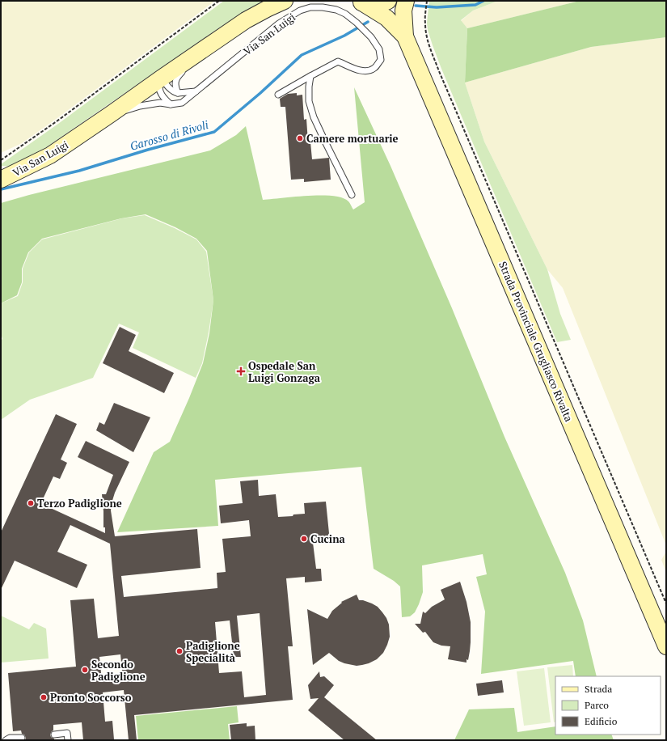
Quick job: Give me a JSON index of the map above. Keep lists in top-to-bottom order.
{
  "streets": {
    "street": ["Via San Luigi", "Strada Provinciale Grugliasco Rivalta"]
  },
  "water": ["Garosso di Rivoli"],
  "places": {
    "other": [
      "Camere mortuarie",
      "Terzo Padiglione",
      "Cucina",
      "Padiglione Specialità",
      "Secondo Padiglione",
      "Pronto Soccorso"
    ],
    "health": ["Ospedale San Luigi Gonzaga"]
  },
  "legend": ["Strada", "Parco", "Edificio"]
}
